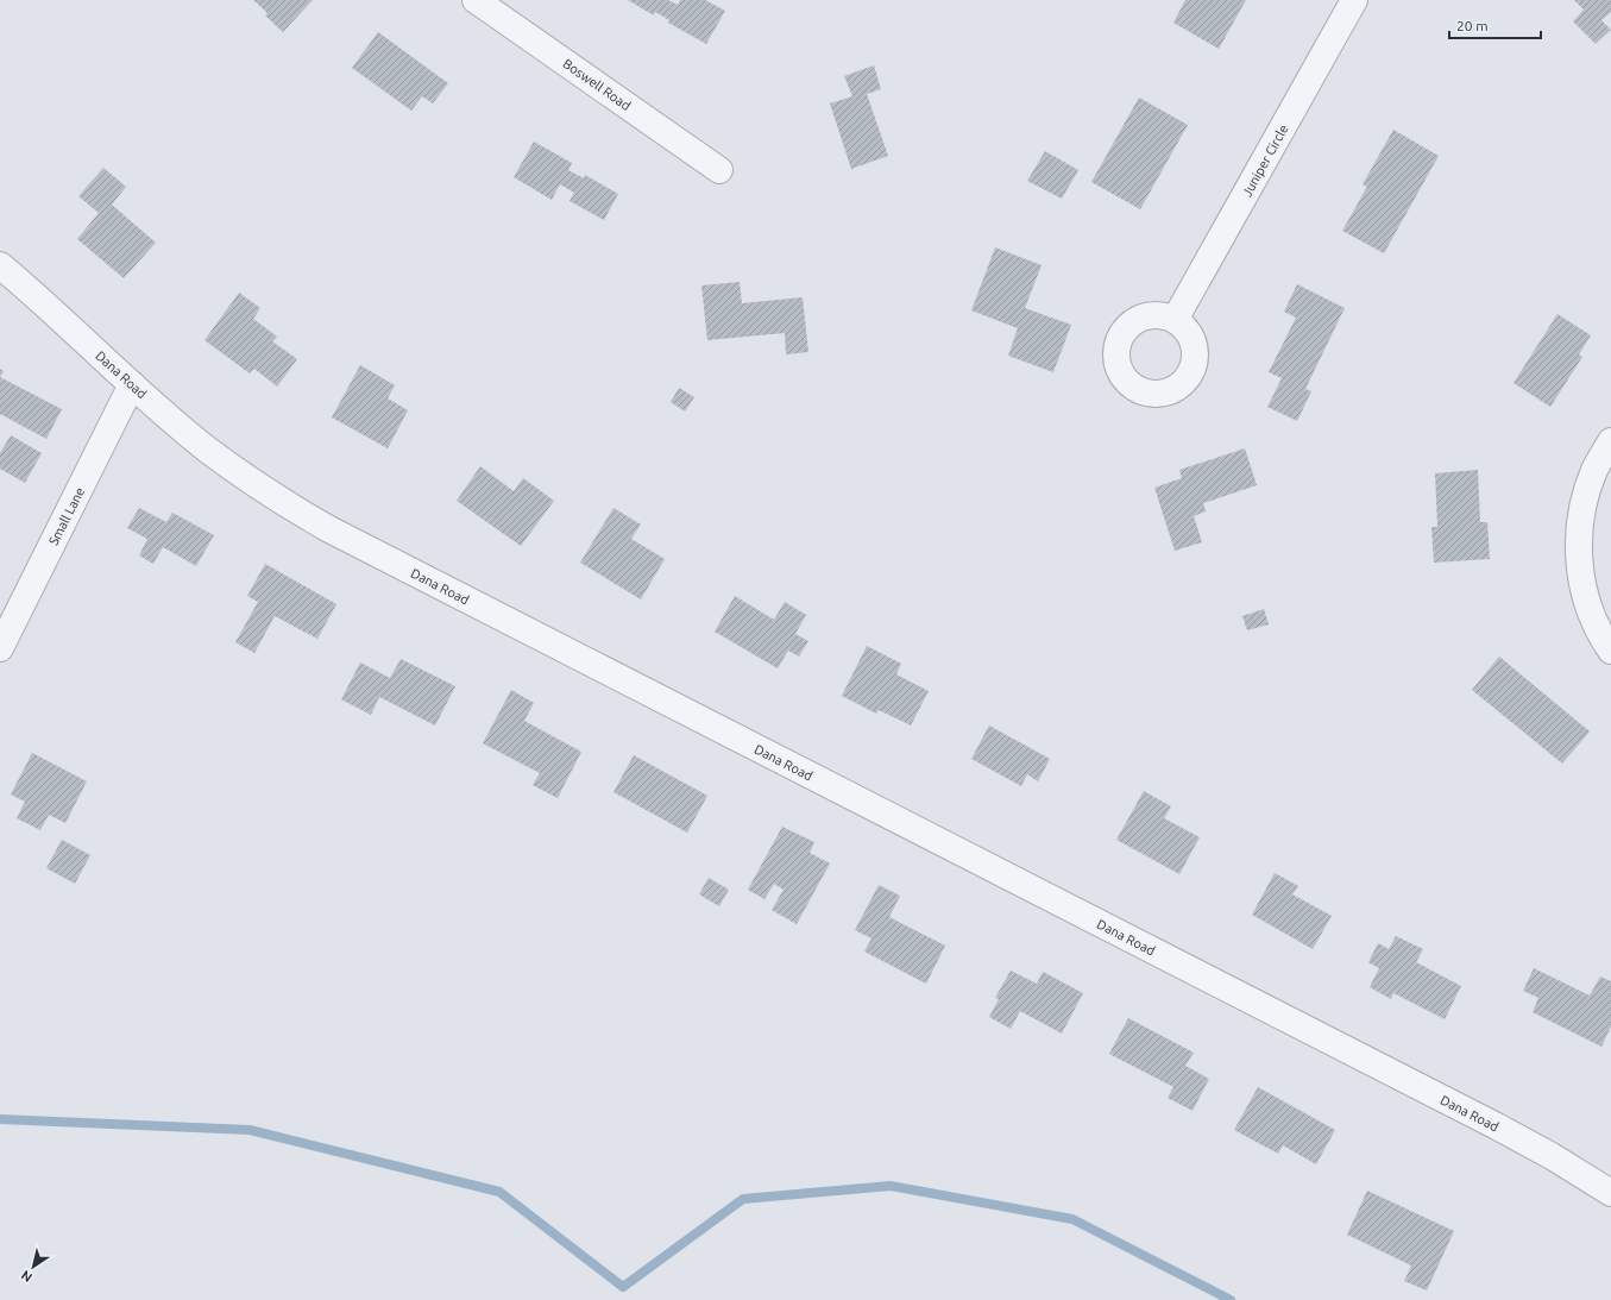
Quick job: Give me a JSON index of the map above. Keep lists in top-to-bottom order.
{
  "streets": {
    "street": [
      "Boswell Road",
      "Juniper Circle",
      "Dana Road",
      "Small Lane"
    ]
  },
  "crossings": [
    ["Dana Road", "Small Lane"]
  ],
  "scale_bar": "20 m",
  "north": "bottom left"
}
